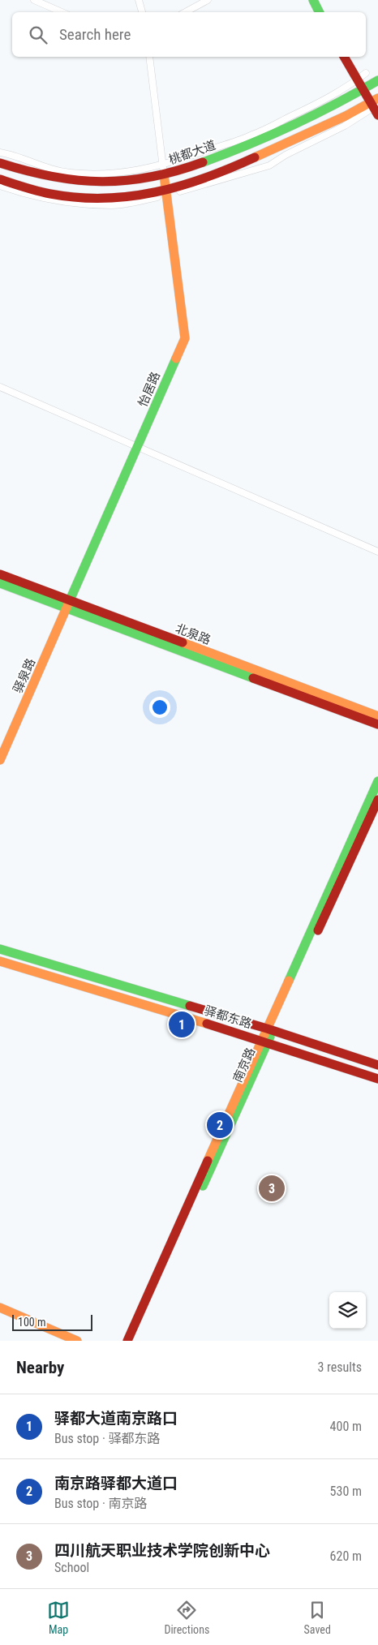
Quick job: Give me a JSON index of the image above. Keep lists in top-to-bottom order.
{
  "streets": {
    "main road": [
      "桃都大道",
      "怡居路",
      "北泉路",
      "驿泉路",
      "驿都东路",
      "南京路"
    ]
  },
  "crossings": [
    ["桃都大道", "怡居路"],
    ["怡居路", "北泉路"],
    ["怡居路", "驿泉路"],
    ["北泉路", "驿泉路"],
    ["驿都东路", "南京路"]
  ],
  "scale_bar": "100 m",
  "page": {
    "search": "Search here",
    "pins": ["1", "2", "3"],
    "scale": "100 m",
    "heading": ["Nearby", "3 results"],
    "list": [
      {
        "mark": "1",
        "name": "驿都大道南京路口",
        "note": "Bus stop · 驿都东路",
        "value": "400 m"
      },
      {
        "mark": "2",
        "name": "南京路驿都大道口",
        "note": "Bus stop · 南京路",
        "value": "530 m"
      },
      {
        "mark": "3",
        "name": "四川航天职业技术学院创新中心",
        "note": "School",
        "value": "620 m"
      }
    ],
    "nav": ["Map", "Directions", "Saved"]
  }
}
